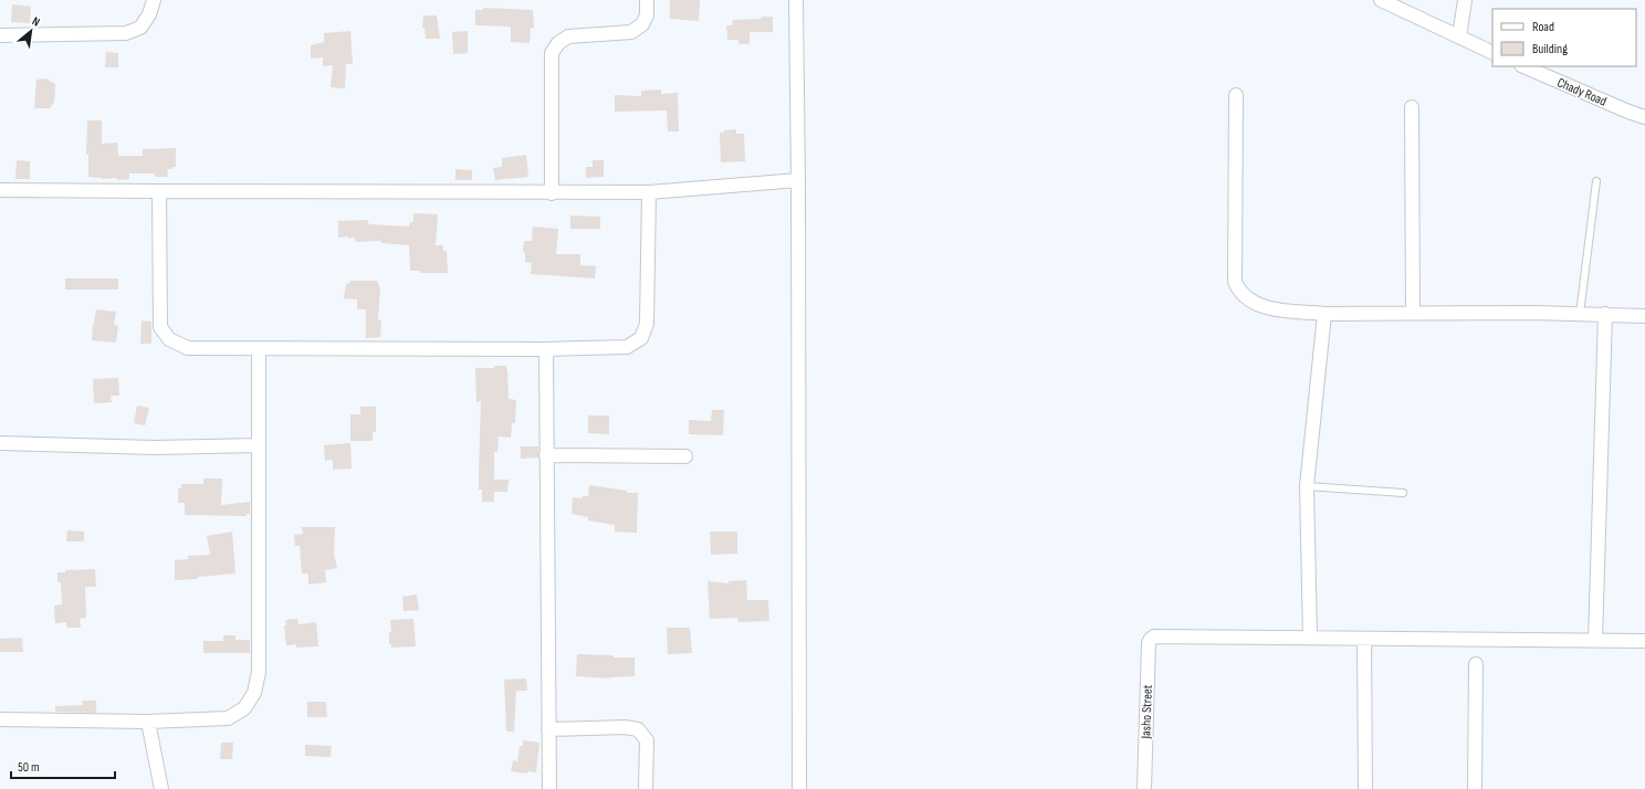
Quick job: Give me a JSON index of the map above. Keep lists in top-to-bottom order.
{
  "streets": {
    "street": ["Chady Road", "Jasho Street"]
  },
  "legend": ["Road", "Building"],
  "scale_bar": "50 m",
  "north": "top right"
}
